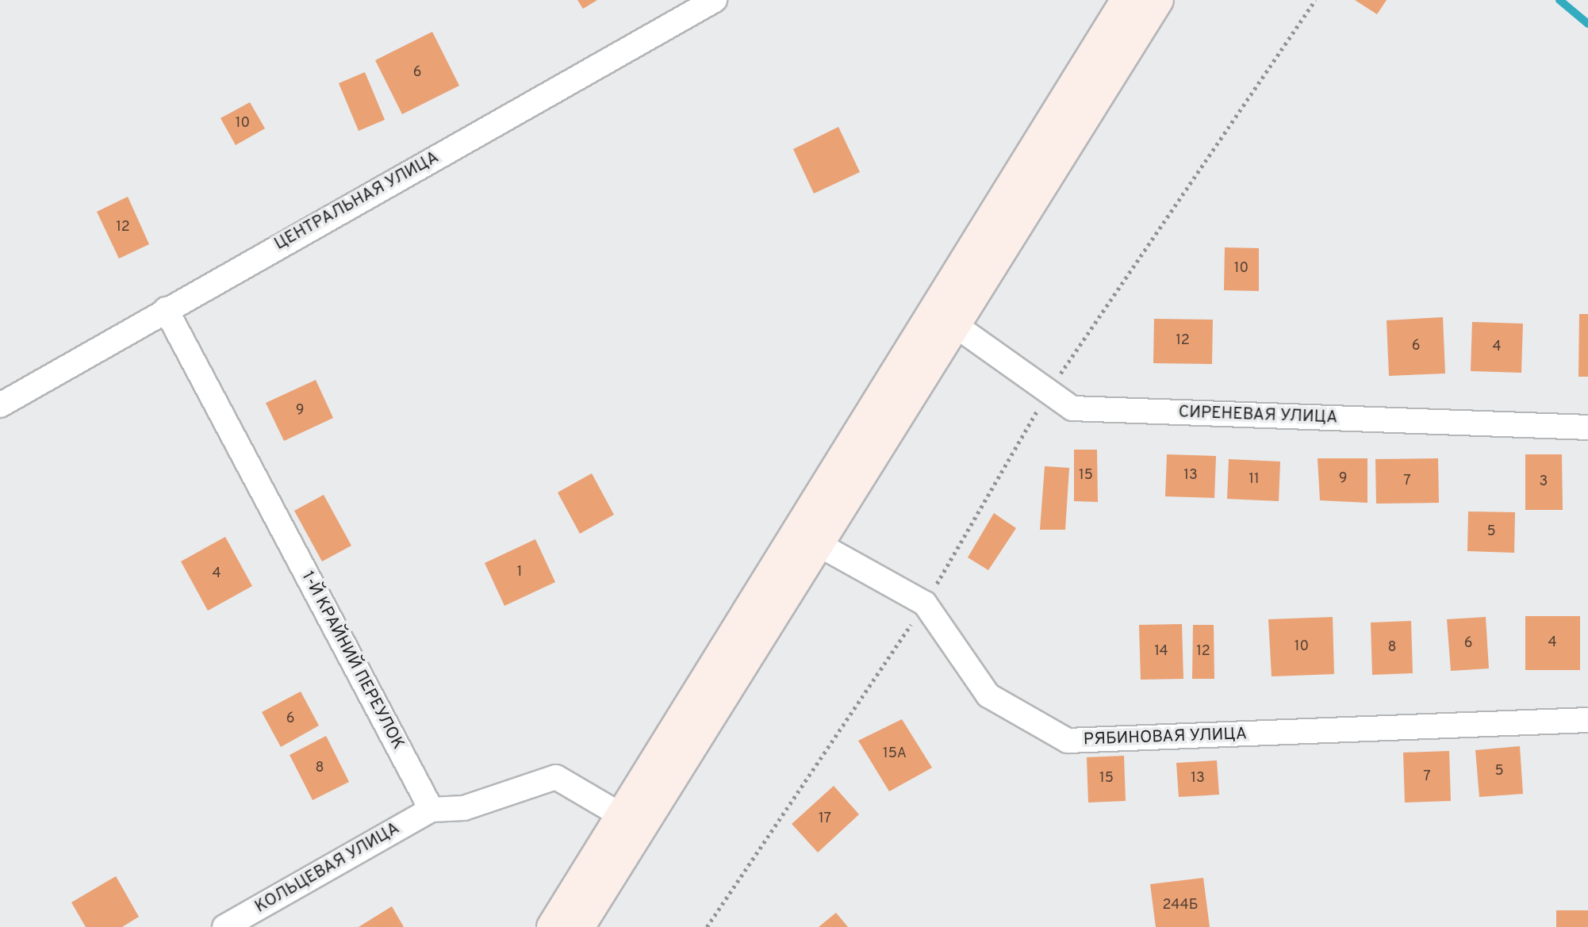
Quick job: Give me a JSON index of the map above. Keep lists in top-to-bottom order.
{
  "streets": {
    "street": [
      "ЦЕНТРАЛЬНАЯ УЛИЦА",
      "СИРЕНЕВАЯ УЛИЦА",
      "1-Й КРАЙНИЙ ПЕРЕУЛОК",
      "РЯБИНОВАЯ УЛИЦА",
      "КОЛЬЦЕВАЯ УЛИЦА"
    ]
  },
  "crossings": [
    ["ЦЕНТРАЛЬНАЯ УЛИЦА", "1-Й КРАЙНИЙ ПЕРЕУЛОК"],
    ["1-Й КРАЙНИЙ ПЕРЕУЛОК", "КОЛЬЦЕВАЯ УЛИЦА"]
  ],
  "house_numbers": [
    "6",
    "10",
    "12",
    "10",
    "12",
    "6",
    "4",
    "9",
    "15",
    "13",
    "9",
    "11",
    "7",
    "3",
    "5",
    "1",
    "4",
    "4",
    "6",
    "10",
    "8",
    "14",
    "12",
    "6",
    "15А",
    "8",
    "5",
    "7",
    "15",
    "13",
    "17",
    "244Б"
  ]
}
